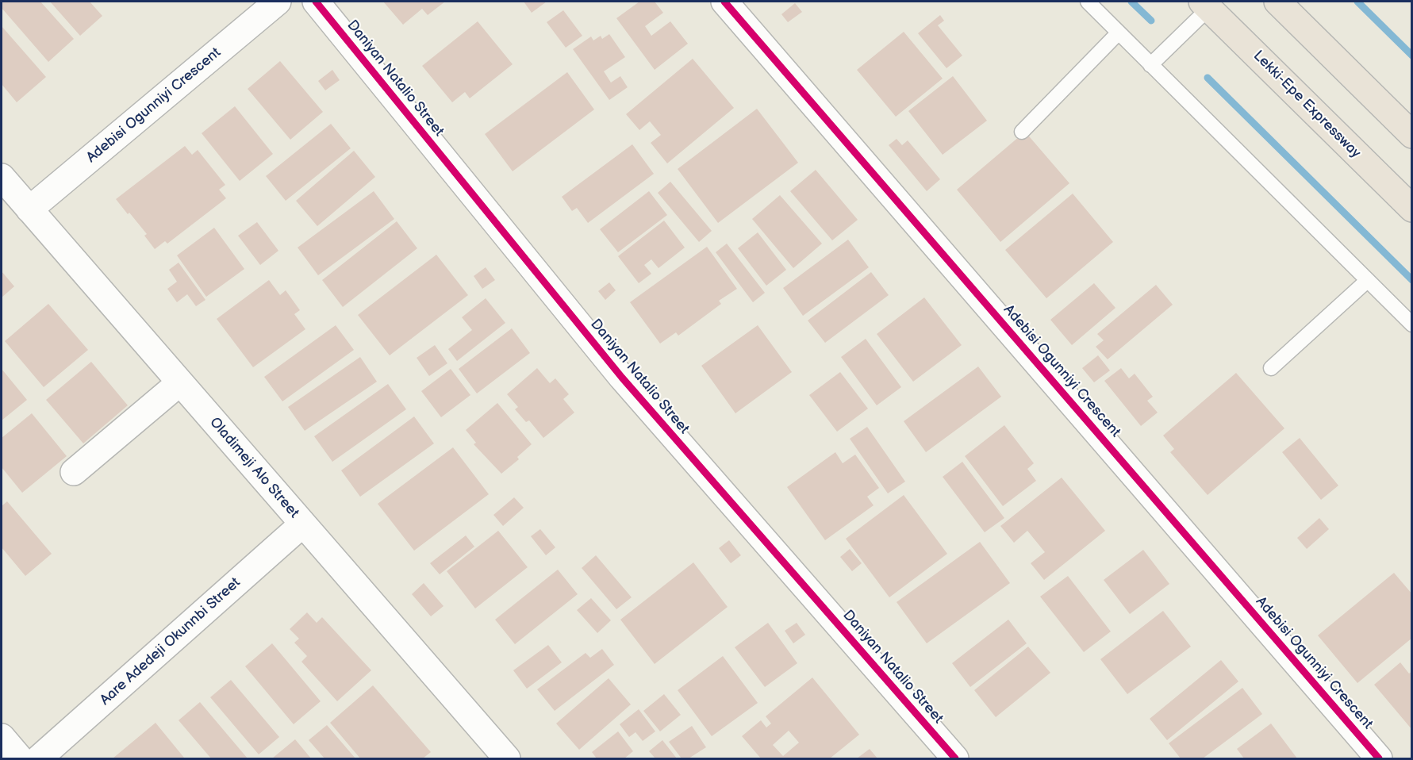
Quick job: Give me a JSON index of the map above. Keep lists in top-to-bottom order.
{
  "streets": {
    "highway": ["Lekki-Epe Expressway"],
    "street": [
      "Daniyan Natalio Street",
      "Adebisi Ogunniyi Crescent",
      "Oladimeji Alo Street",
      "Aare Adedeji Okunnbi Street"
    ]
  },
  "crossings": [
    ["Adebisi Ogunniyi Crescent", "Oladimeji Alo Street"],
    ["Oladimeji Alo Street", "Aare Adedeji Okunnbi Street"]
  ]
}
